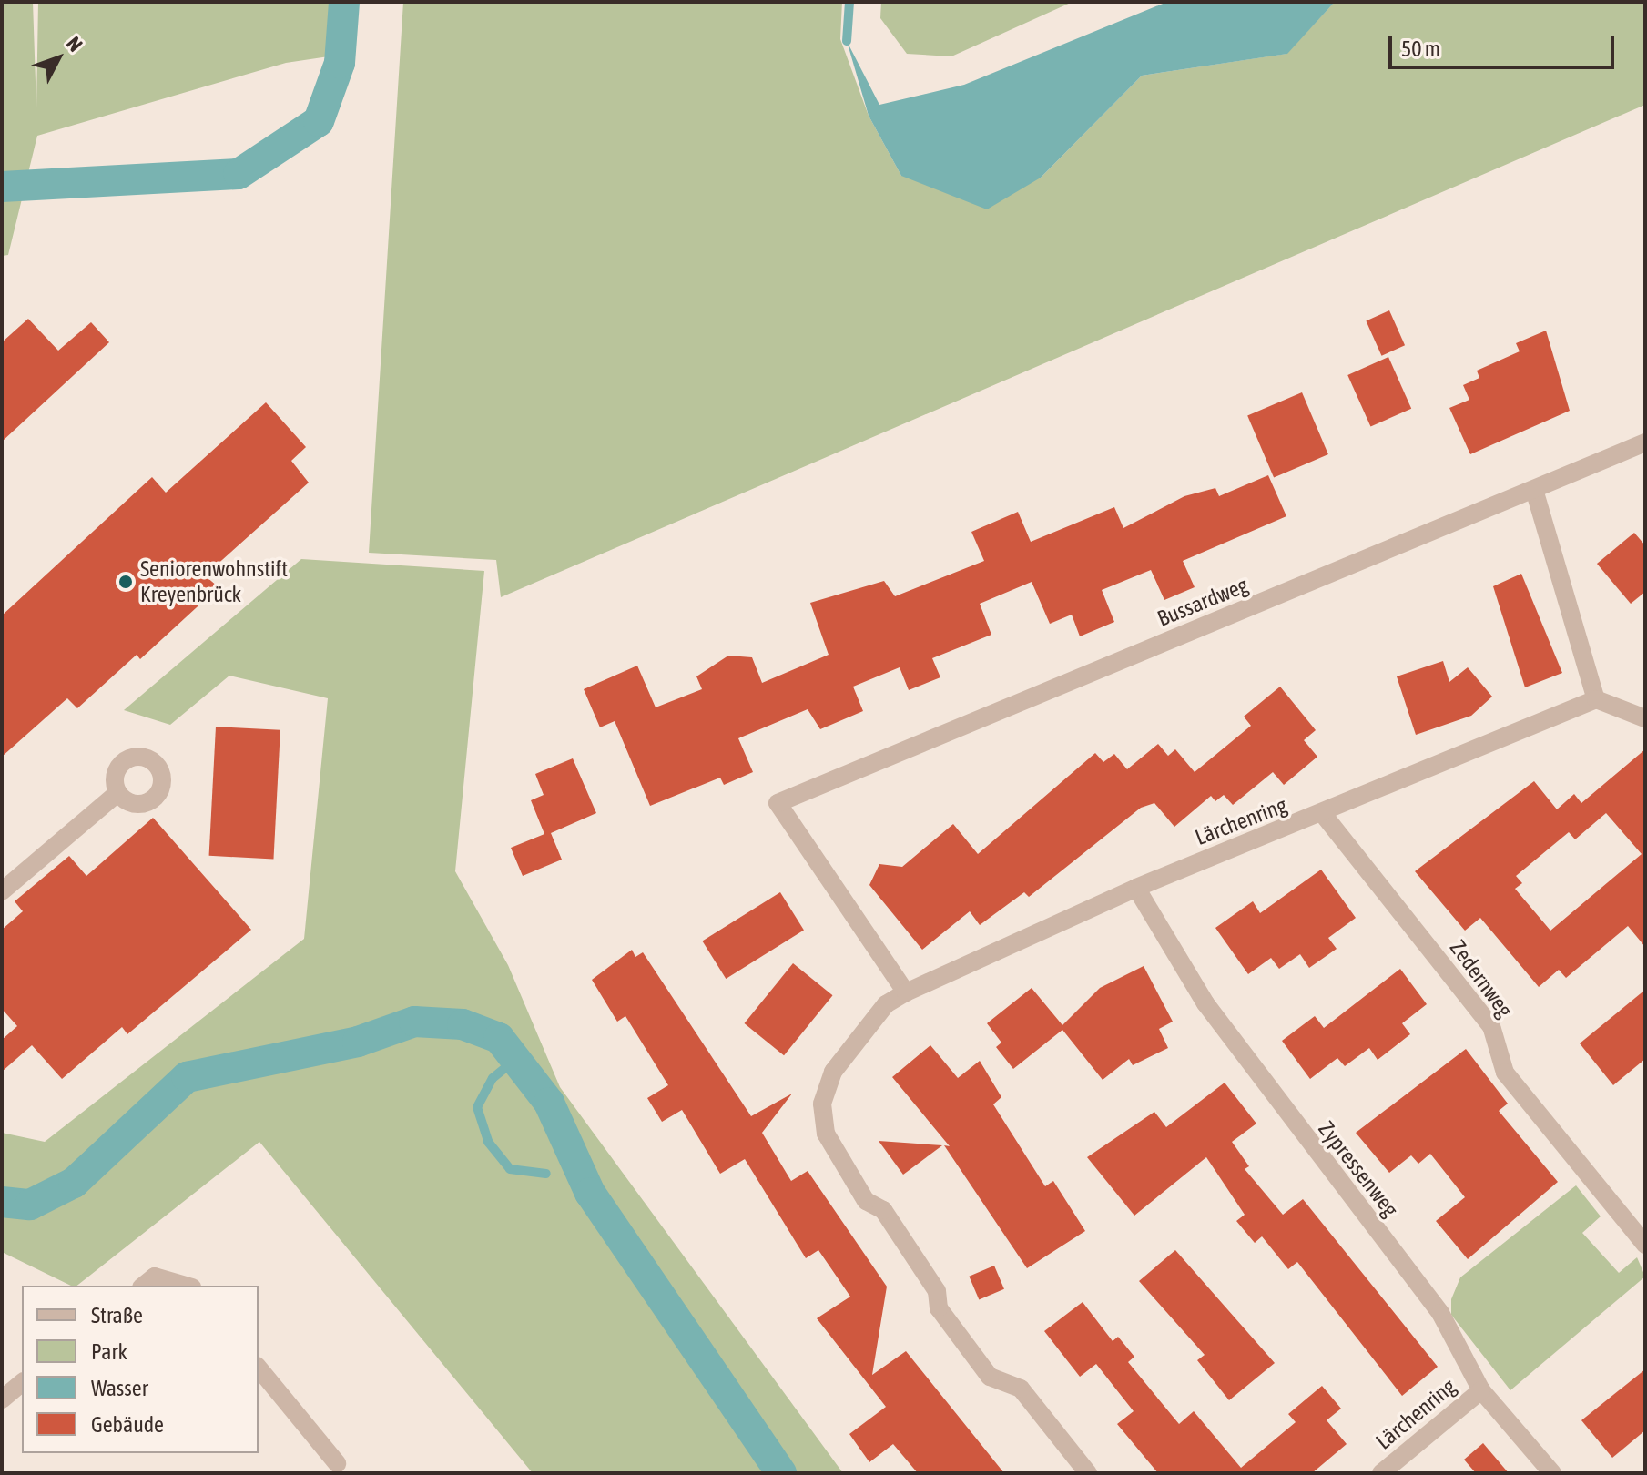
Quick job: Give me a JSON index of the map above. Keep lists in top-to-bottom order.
{
  "streets": {
    "street": [
      "Bussardweg",
      "Lärchenring",
      "Zedernweg",
      "Zypressenweg"
    ]
  },
  "crossings": [
    ["Bussardweg", "Lärchenring"],
    ["Lärchenring", "Zedernweg"],
    ["Lärchenring", "Zypressenweg"]
  ],
  "places": ["Seniorenwohnstift Kreyenbrück"],
  "legend": [
    "Straße",
    "Park",
    "Wasser",
    "Gebäude"
  ],
  "scale_bar": "50 m",
  "north": "top right"
}
